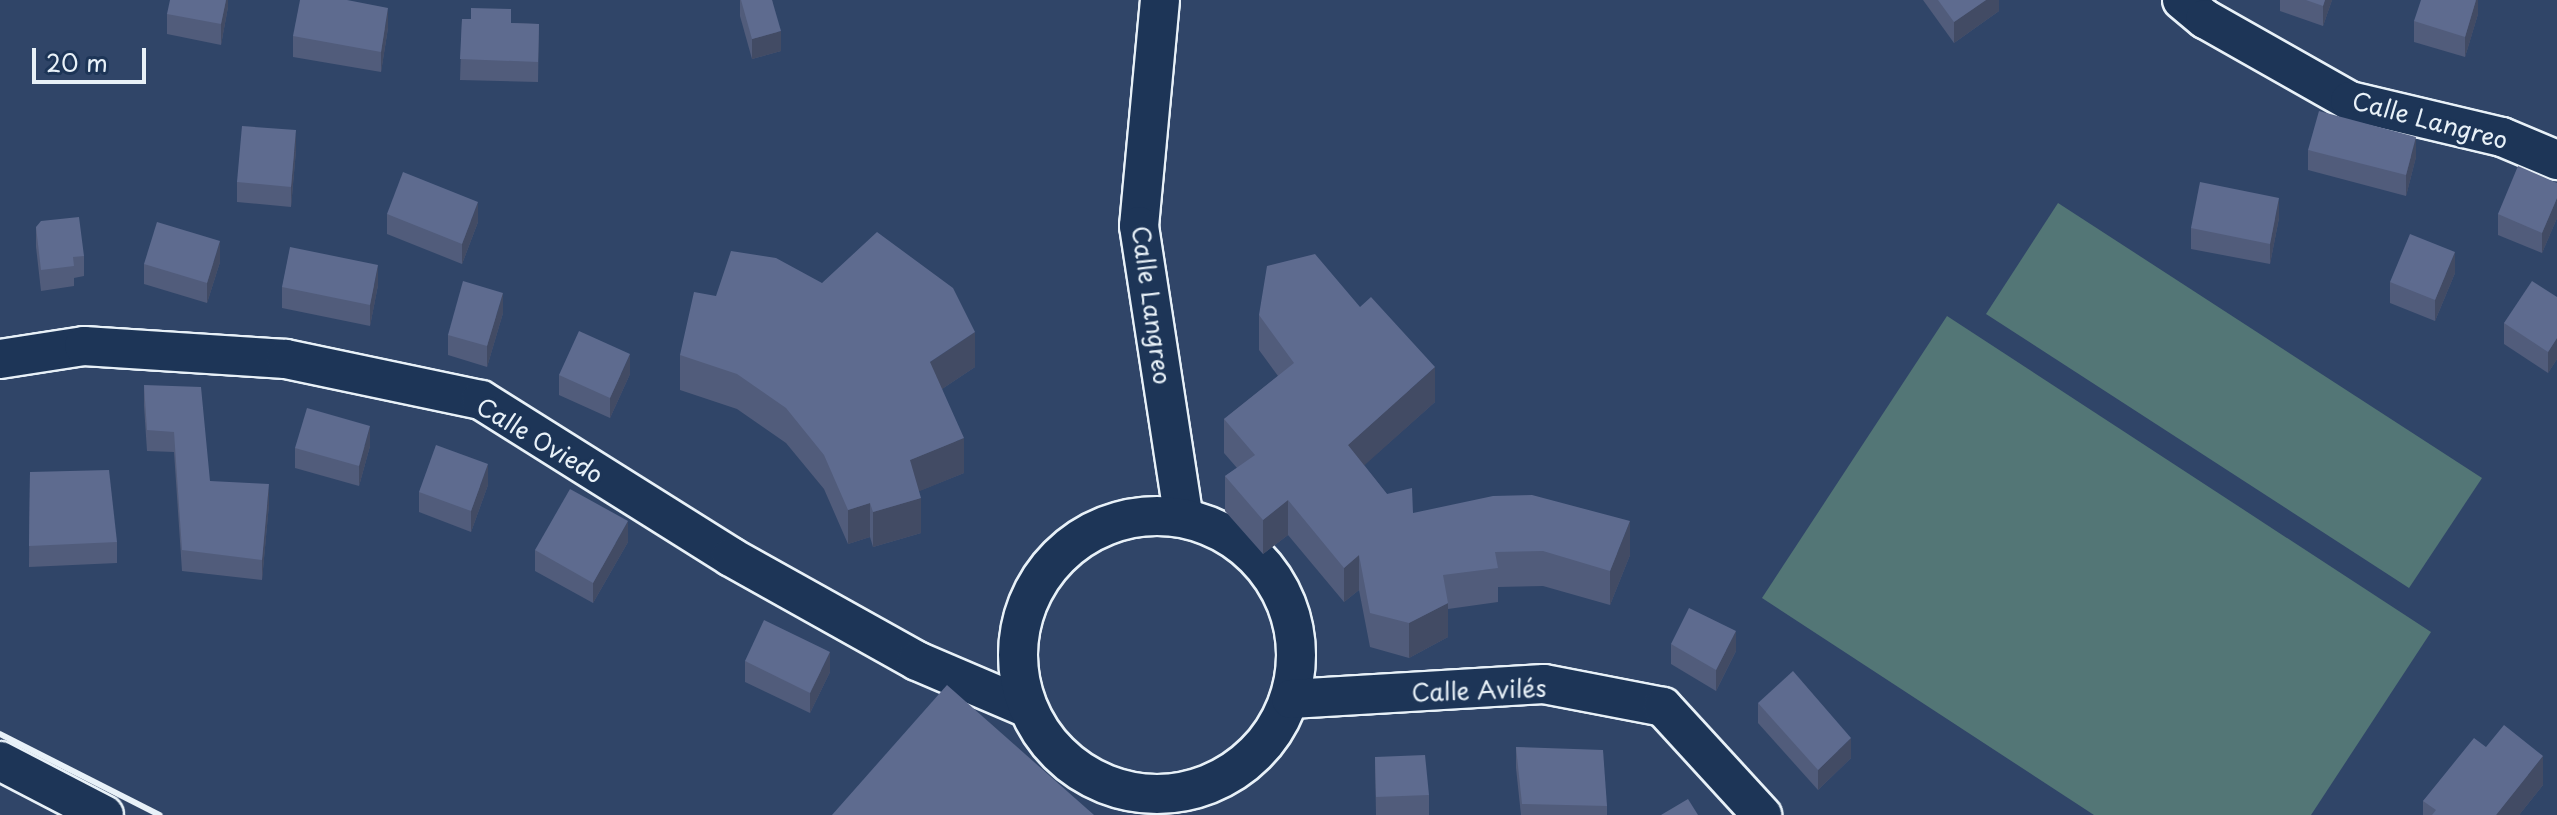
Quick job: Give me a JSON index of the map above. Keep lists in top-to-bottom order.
{
  "streets": {
    "street": ["Calle Langreo", "Calle Oviedo", "Calle Avilés"]
  },
  "crossings": [
    ["Calle Langreo", "Calle Oviedo"],
    ["Calle Langreo", "Calle Avilés"],
    ["Calle Oviedo", "Calle Avilés"]
  ],
  "scale_bar": "20 m"
}
